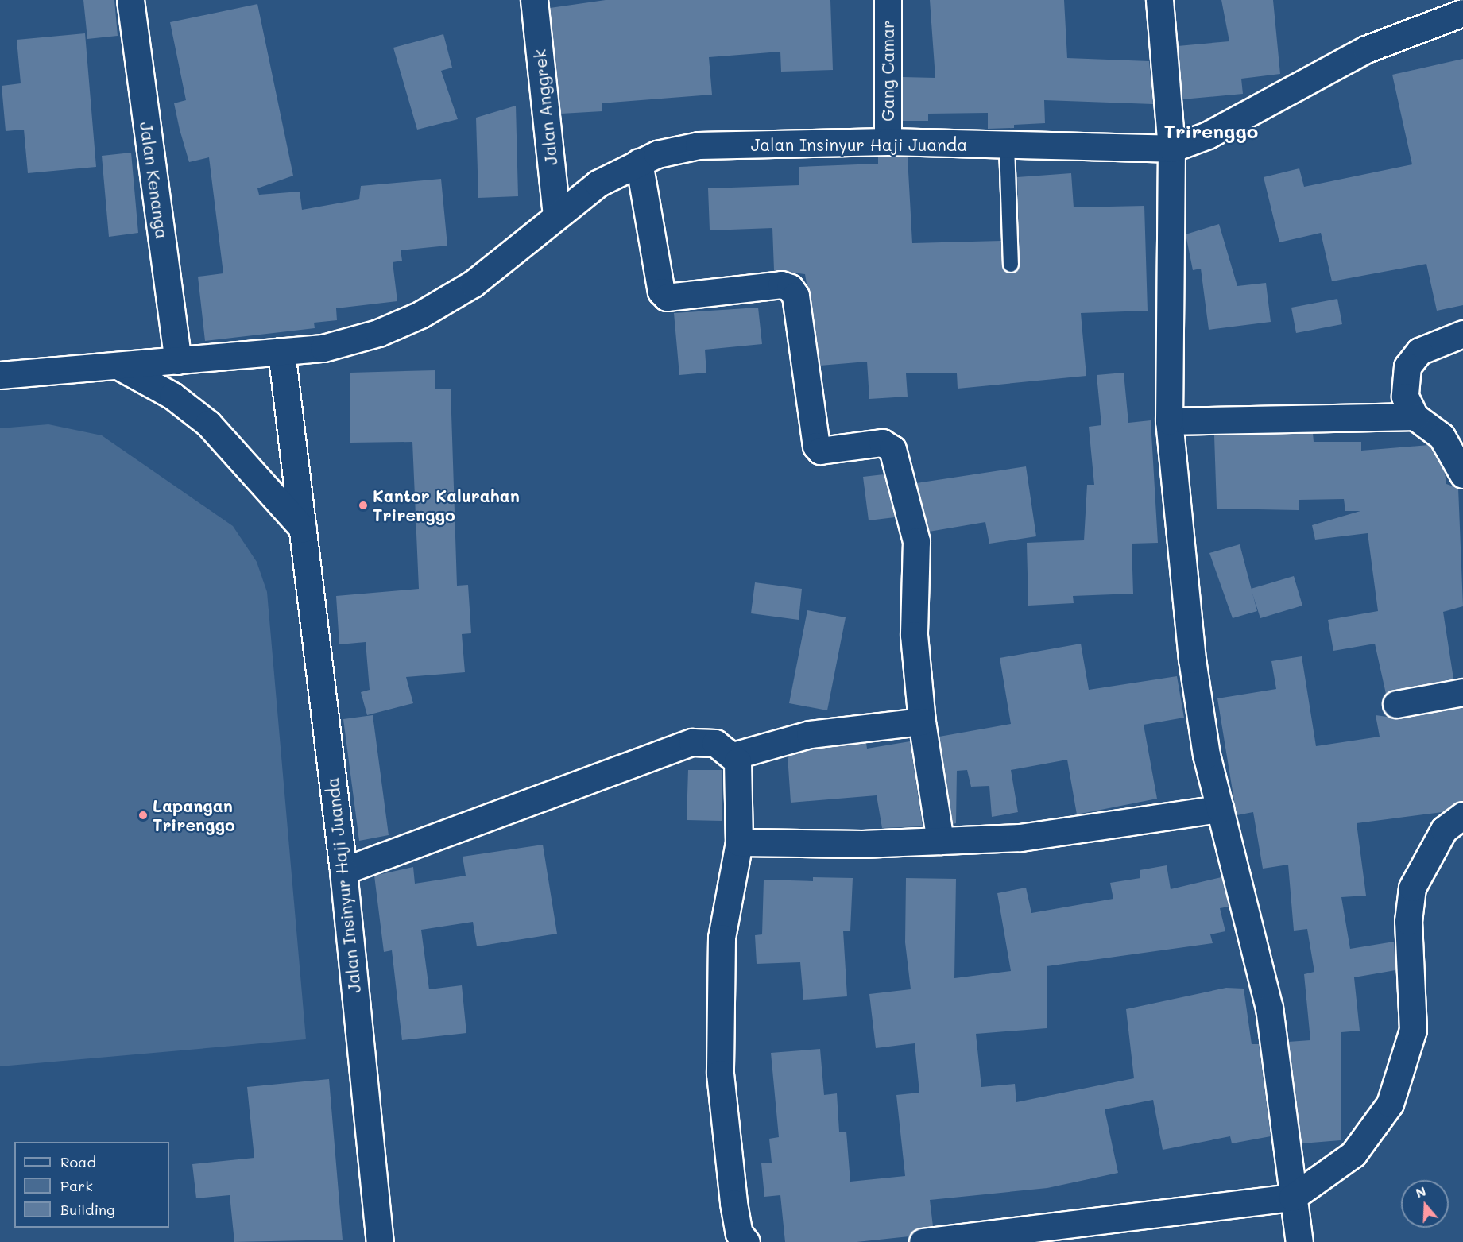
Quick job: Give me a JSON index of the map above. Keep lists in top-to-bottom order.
{
  "streets": {
    "street": [
      "Gang Camar",
      "Jalan Anggrek",
      "Jalan Insinyur Haji Juanda",
      "Jalan Kenanga"
    ]
  },
  "crossings": [
    ["Gang Camar", "Jalan Insinyur Haji Juanda"],
    ["Jalan Anggrek", "Jalan Insinyur Haji Juanda"],
    ["Jalan Insinyur Haji Juanda", "Jalan Kenanga"]
  ],
  "districts": ["Trirenggo"],
  "places": ["Kantor Kalurahan Trirenggo", "Lapangan Trirenggo"],
  "legend": ["Road", "Park", "Building"],
  "north": "top"
}
